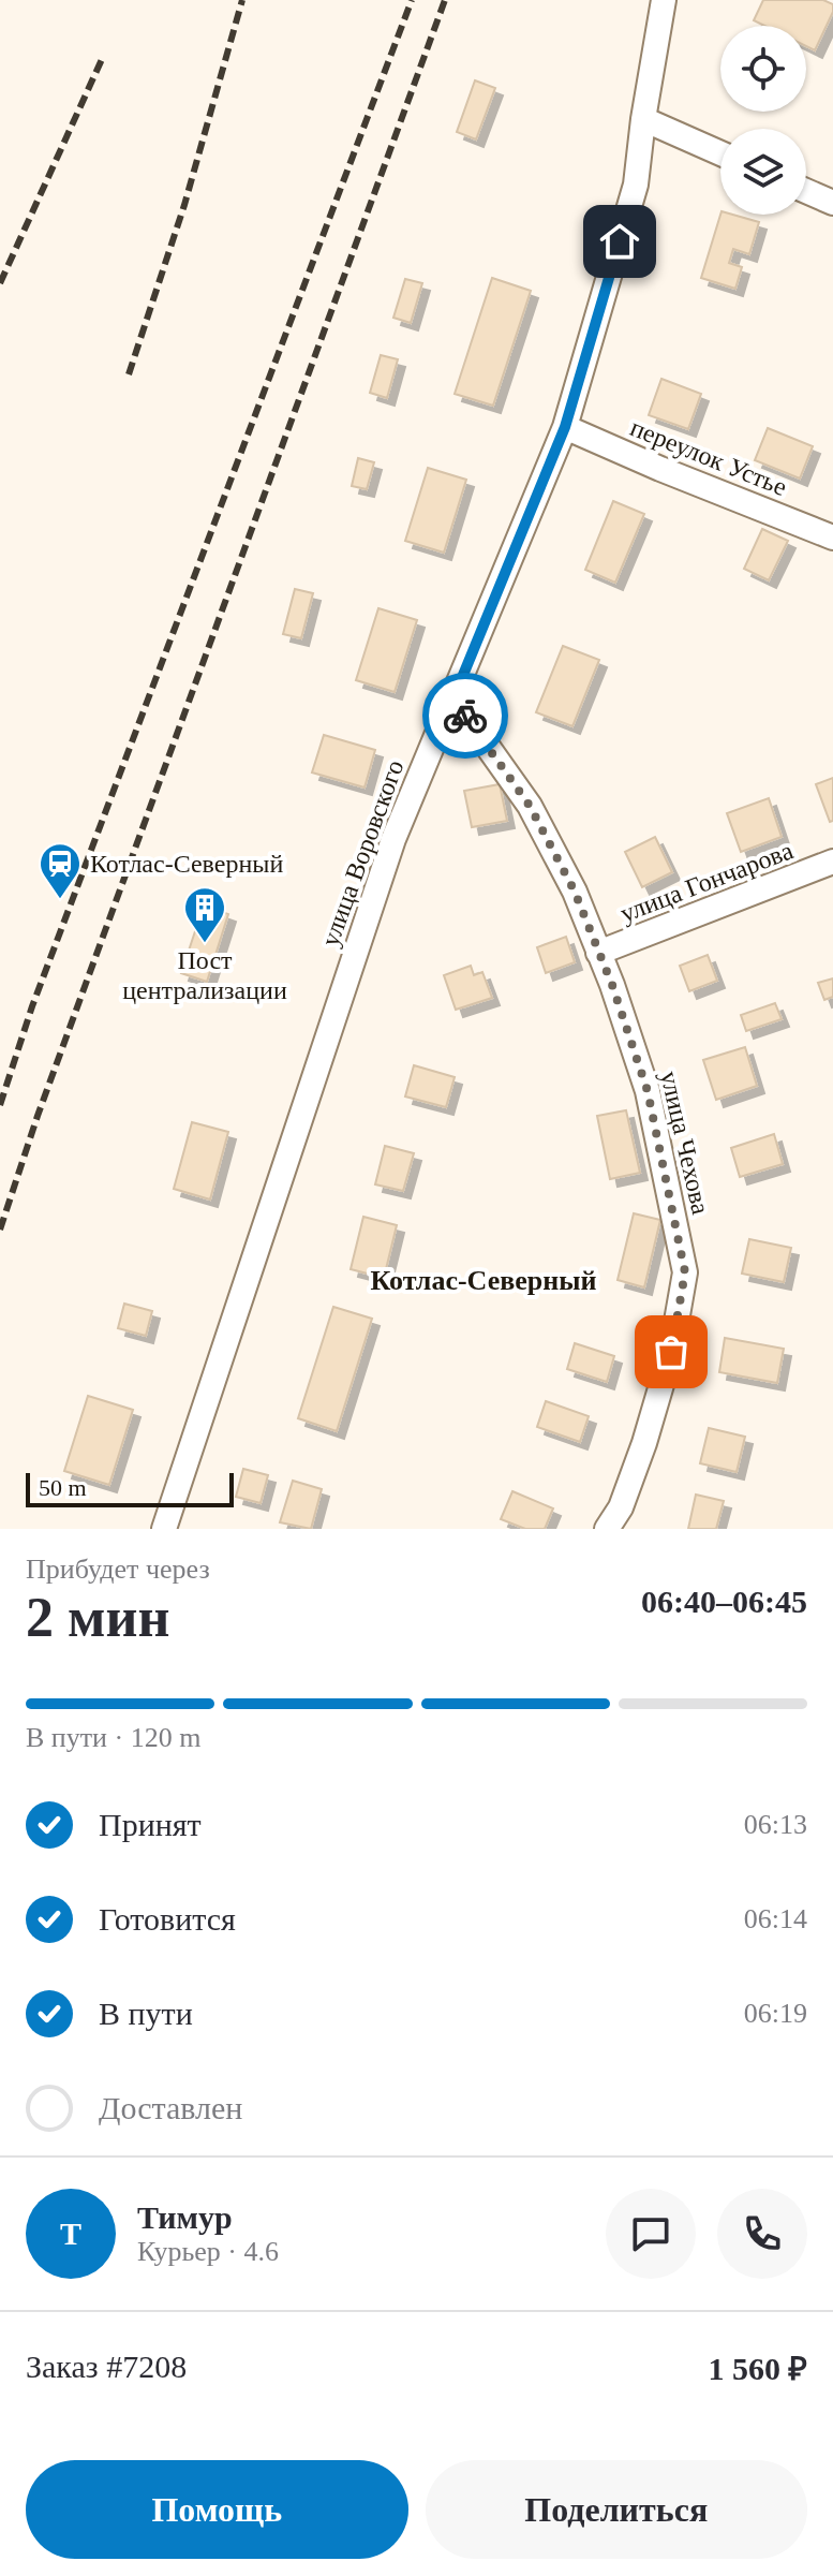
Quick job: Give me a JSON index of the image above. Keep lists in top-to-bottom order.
{
  "streets": {
    "street": [
      "переулок Устье",
      "улица Воровского",
      "улица Гончарова",
      "улица Чехова"
    ]
  },
  "crossings": [
    ["переулок Устье", "улица Воровского"],
    ["улица Воровского", "улица Чехова"],
    ["улица Гончарова", "улица Чехова"]
  ],
  "districts": ["Котлас-Северный"],
  "places": {
    "station": ["Котлас-Северный"],
    "building": ["Пост централизации"]
  },
  "scale_bar": "50 m",
  "page": {
    "scale": "50 m",
    "heading": ["2 мин", "Прибудет через", "06:40–06:45"],
    "panel": [
      "Тимур",
      "Курьер · 4.6",
      "Заказ #7208",
      "1 560 ₽"
    ],
    "bar": "В пути · 120 m",
    "list": [
      ["Принят", "06:13"],
      ["Готовится", "06:14"],
      ["В пути", "06:19"],
      "Доставлен"
    ],
    "round": "Т",
    "buttons": ["Помощь", "Поделиться"]
  }
}
